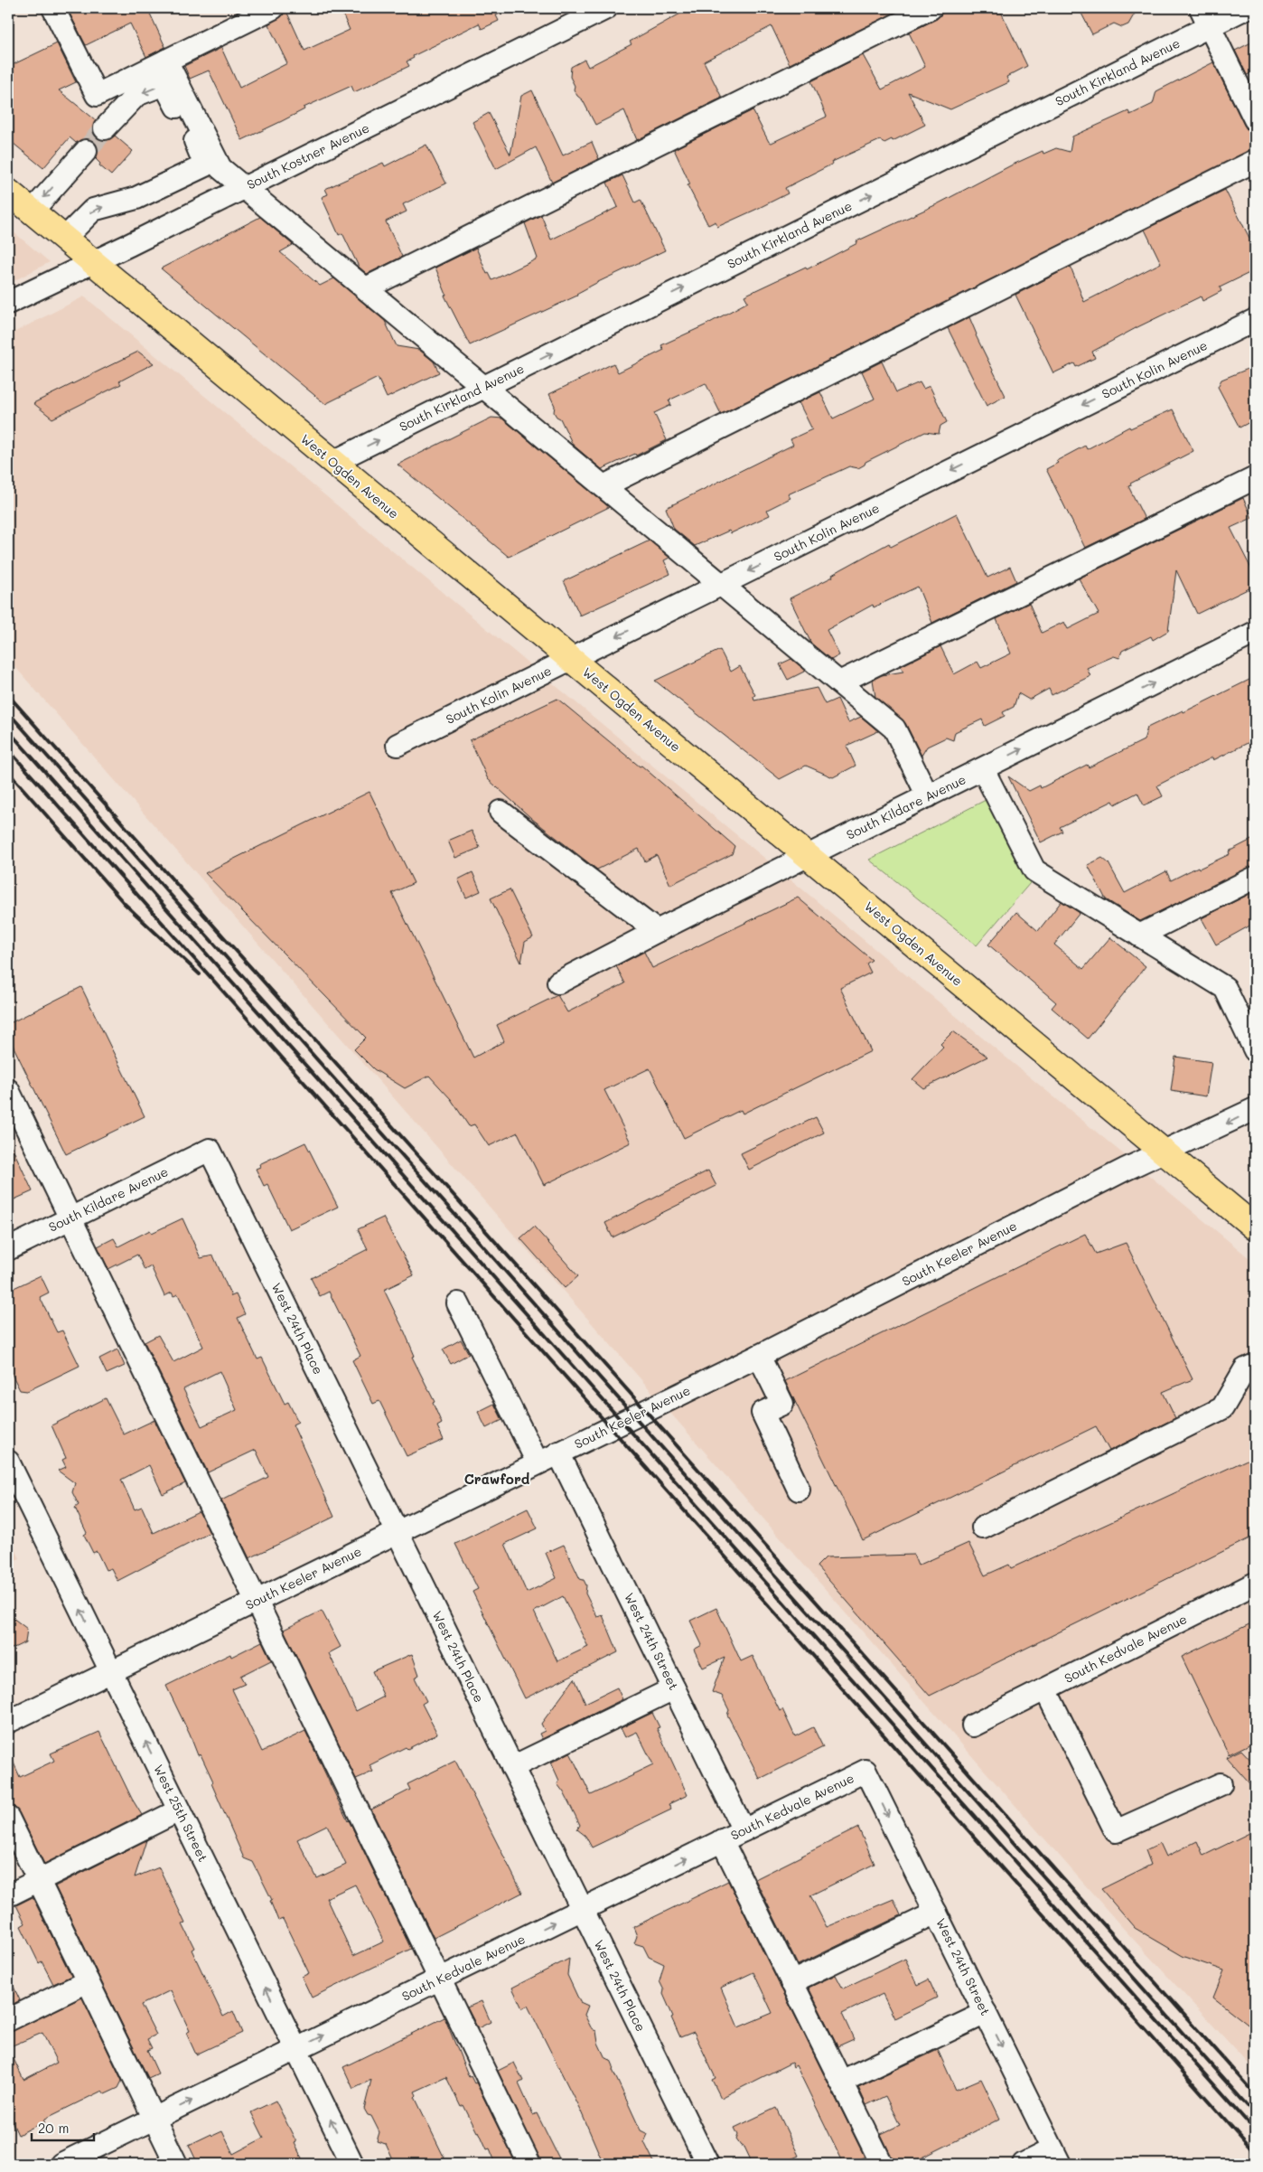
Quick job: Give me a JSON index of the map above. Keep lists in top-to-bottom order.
{
  "streets": {
    "main road": ["West Ogden Avenue"],
    "street": [
      "South Kirkland Avenue",
      "South Kostner Avenue",
      "South Kolin Avenue",
      "South Kildare Avenue",
      "South Keeler Avenue",
      "West 24th Place",
      "West 24th Street",
      "South Kedvale Avenue",
      "West 25th Street"
    ]
  },
  "crossings": [
    ["South Kirkland Avenue", "West Ogden Avenue"],
    ["South Kostner Avenue", "West Ogden Avenue"],
    ["South Kolin Avenue", "West Ogden Avenue"],
    ["West Ogden Avenue", "South Kildare Avenue"],
    ["West Ogden Avenue", "South Keeler Avenue"],
    ["South Kildare Avenue", "West 24th Place"],
    ["South Keeler Avenue", "West 24th Place"],
    ["South Keeler Avenue", "West 24th Street"],
    ["South Keeler Avenue", "West 25th Street"],
    ["West 24th Place", "South Kedvale Avenue"],
    ["West 24th Street", "South Kedvale Avenue"],
    ["South Kedvale Avenue", "West 25th Street"]
  ],
  "one_way": ["South Kedvale Avenue"],
  "districts": ["Crawford"],
  "scale_bar": "20 m"
}
